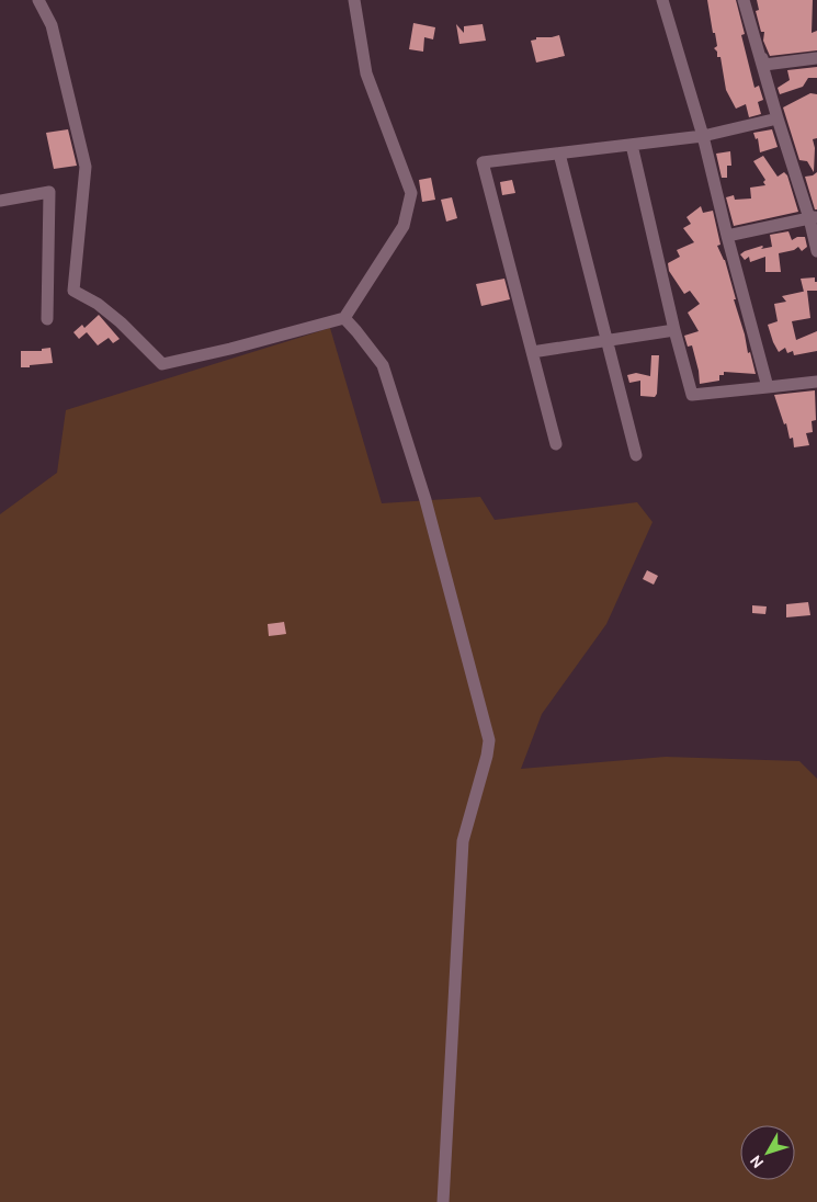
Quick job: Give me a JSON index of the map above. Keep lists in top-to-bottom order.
{
  "north": "bottom left"
}
